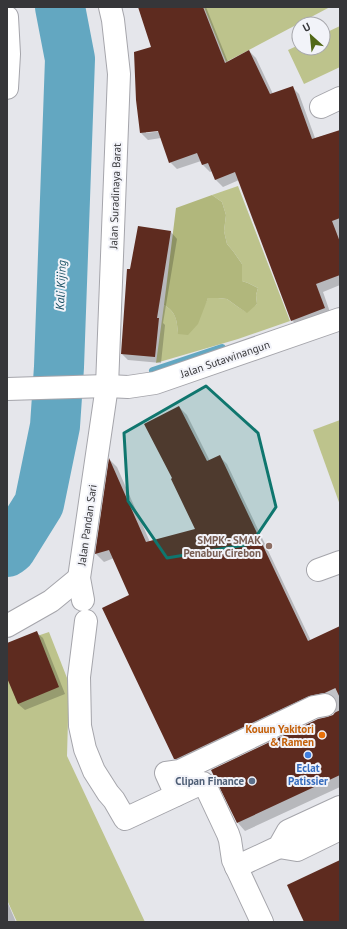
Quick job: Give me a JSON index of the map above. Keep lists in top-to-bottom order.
{
  "streets": {
    "street": ["Jalan Suradinaya Barat", "Jalan Sutawinangun", "Jalan Pandan Sari"]
  },
  "crossings": [
    ["Jalan Suradinaya Barat", "Jalan Sutawinangun"],
    ["Jalan Suradinaya Barat", "Jalan Pandan Sari"],
    ["Jalan Sutawinangun", "Jalan Pandan Sari"]
  ],
  "water": ["Kali Kijing"],
  "places": [
    "SMPK - SMAK Penabur Cirebon",
    "Kouun Yakitori & Ramen",
    "Eclat Patissier",
    "Clipan Finance"
  ],
  "north": "top left"
}
